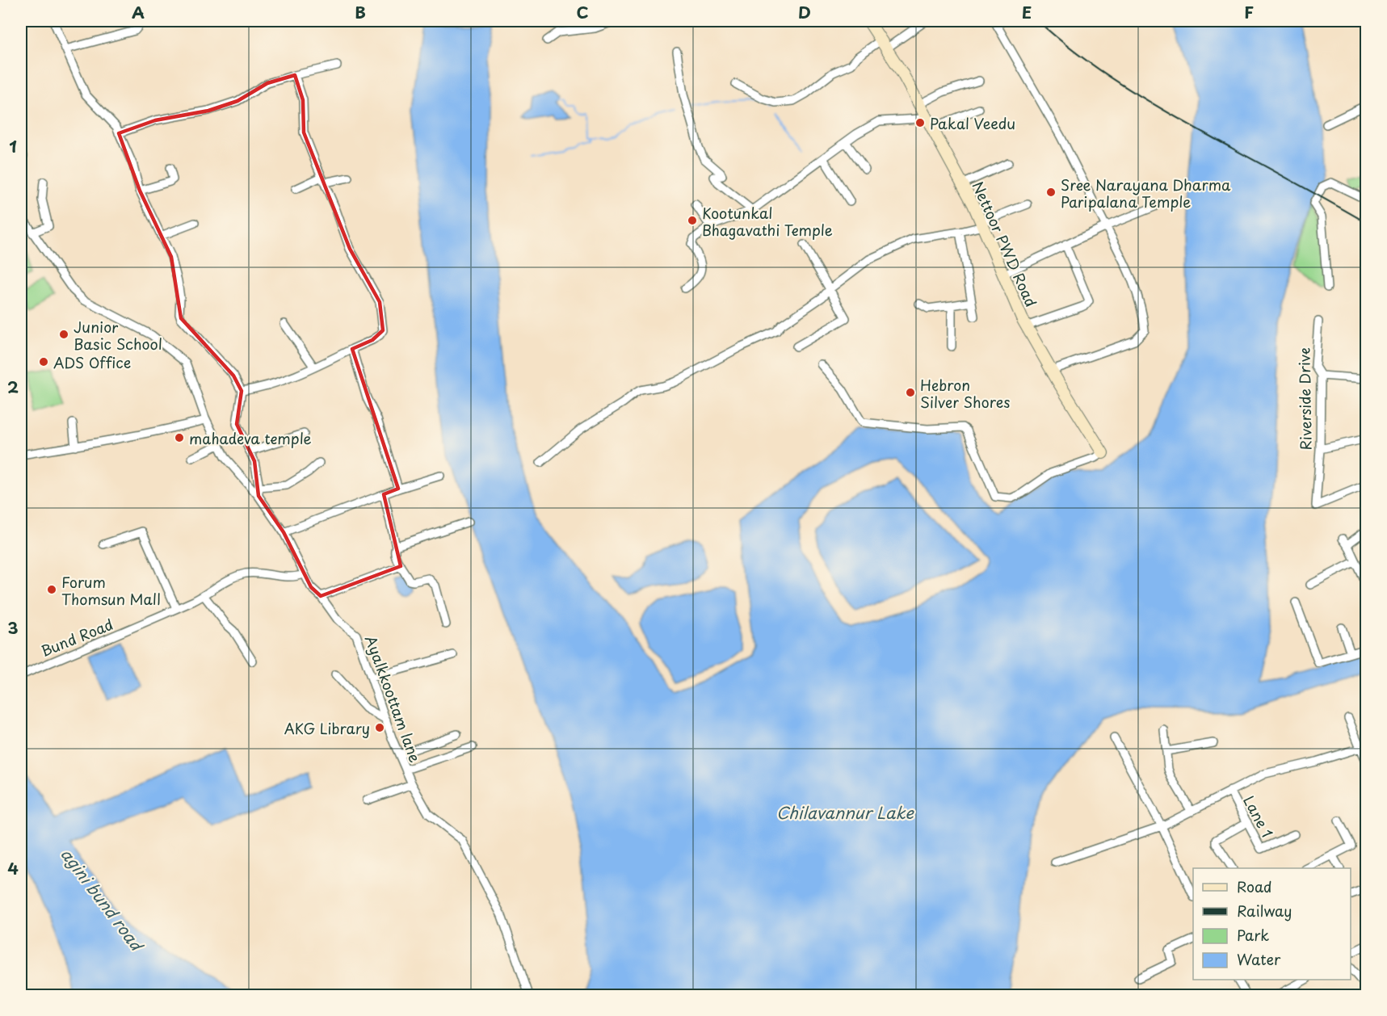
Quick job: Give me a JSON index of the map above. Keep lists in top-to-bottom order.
{
  "streets": {
    "street": [
      "Nettoor PWD Road",
      "Riverside Drive",
      "Bund Road",
      "Ayalkkoottam lane",
      "Lane 1"
    ]
  },
  "crossings": [
    ["Bund Road", "Ayalkkoottam lane"]
  ],
  "water": ["Chilavannur Lake", "agini bund road"],
  "places": [
    "Pakal Veedu",
    "Sree Narayana Dharma Paripalana Temple",
    "Kootunkal Bhagavathi Temple",
    "Junior Basic School",
    "ADS Office",
    "Hebron Silver Shores",
    "mahadeva temple",
    "Forum Thomsun Mall",
    "AKG Library"
  ],
  "legend": [
    "Road",
    "Railway",
    "Park",
    "Water"
  ],
  "grid": {
    "columns": [
      "A",
      "B",
      "C",
      "D",
      "E",
      "F"
    ],
    "rows": [
      "1",
      "2",
      "3",
      "4"
    ]
  }
}
